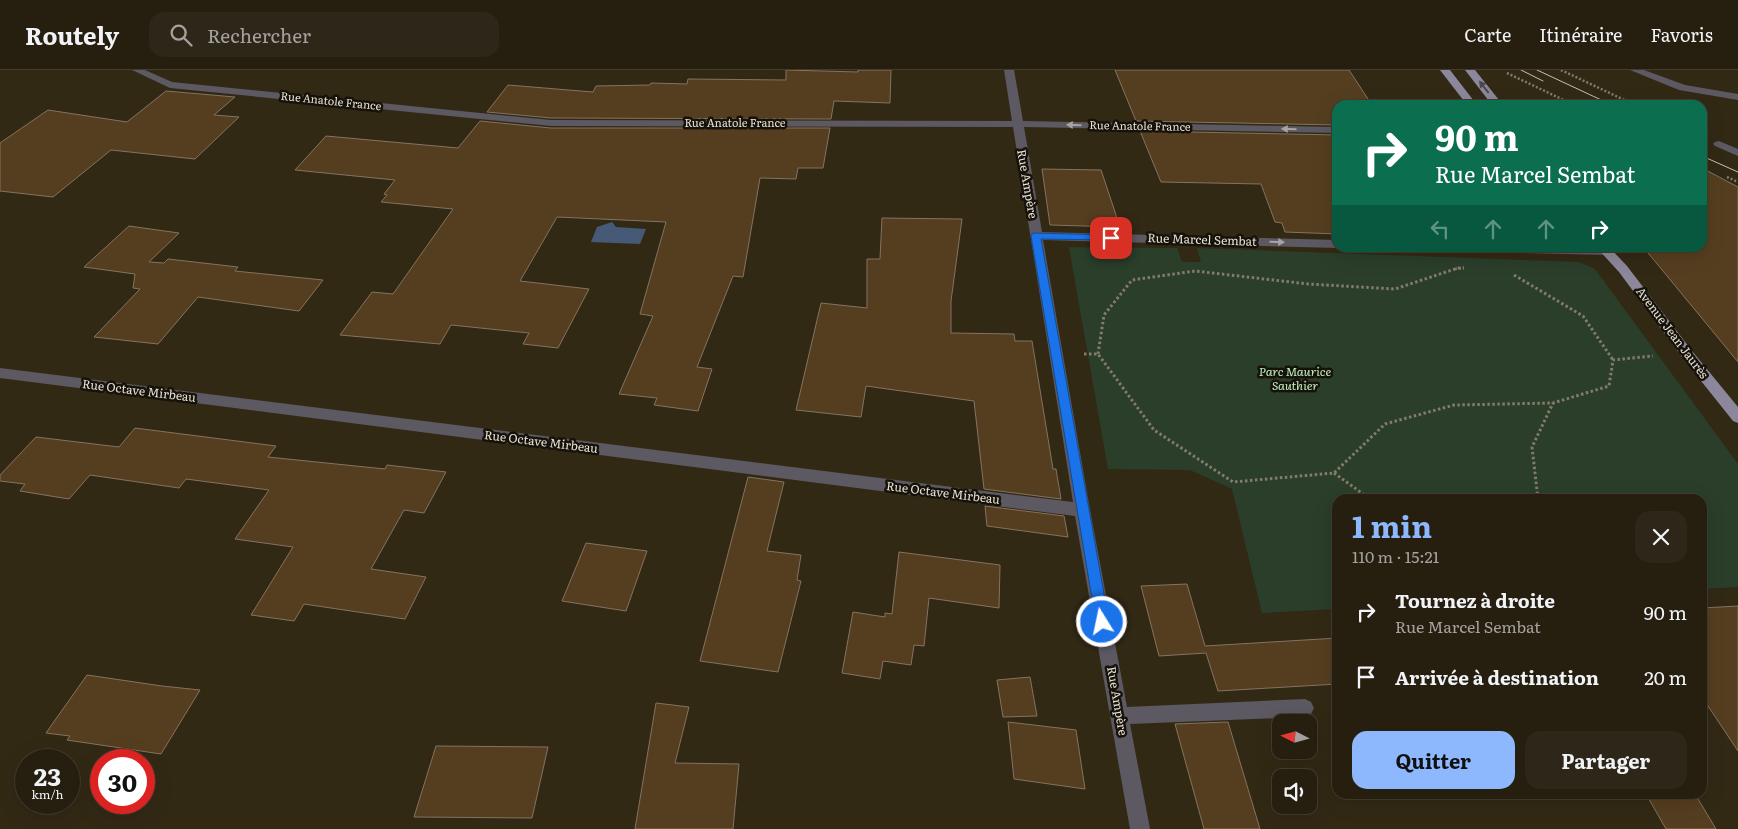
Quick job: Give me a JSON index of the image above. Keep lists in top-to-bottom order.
{
  "streets": {
    "main road": ["Avenue Jean Jaurès"],
    "street": [
      "Rue Anatole France",
      "Rue Ampère",
      "Rue Marcel Sembat",
      "Rue Octave Mirbeau"
    ]
  },
  "crossings": [
    ["Rue Anatole France", "Rue Ampère"],
    ["Rue Ampère", "Rue Marcel Sembat"],
    ["Rue Ampère", "Rue Octave Mirbeau"]
  ],
  "one_way": ["Rue Marcel Sembat"],
  "parks": ["Parc Maurice Sauthier"],
  "north": "left",
  "page": {
    "header": "Routely",
    "search": "Rechercher",
    "nav": ["Carte", "Itinéraire", "Favoris"],
    "turn": ["90 m", "Rue Marcel Sembat"],
    "heading": ["1 min", "110 m · 15:21"],
    "list": [
      {
        "name": "Tournez à droite",
        "note": "Rue Marcel Sembat",
        "value": "90 m"
      },
      {
        "name": "Arrivée à destination",
        "value": "20 m"
      }
    ],
    "buttons": ["Quitter", "Partager"],
    "speed": "23 km/h",
    "limit": "30"
  }
}
